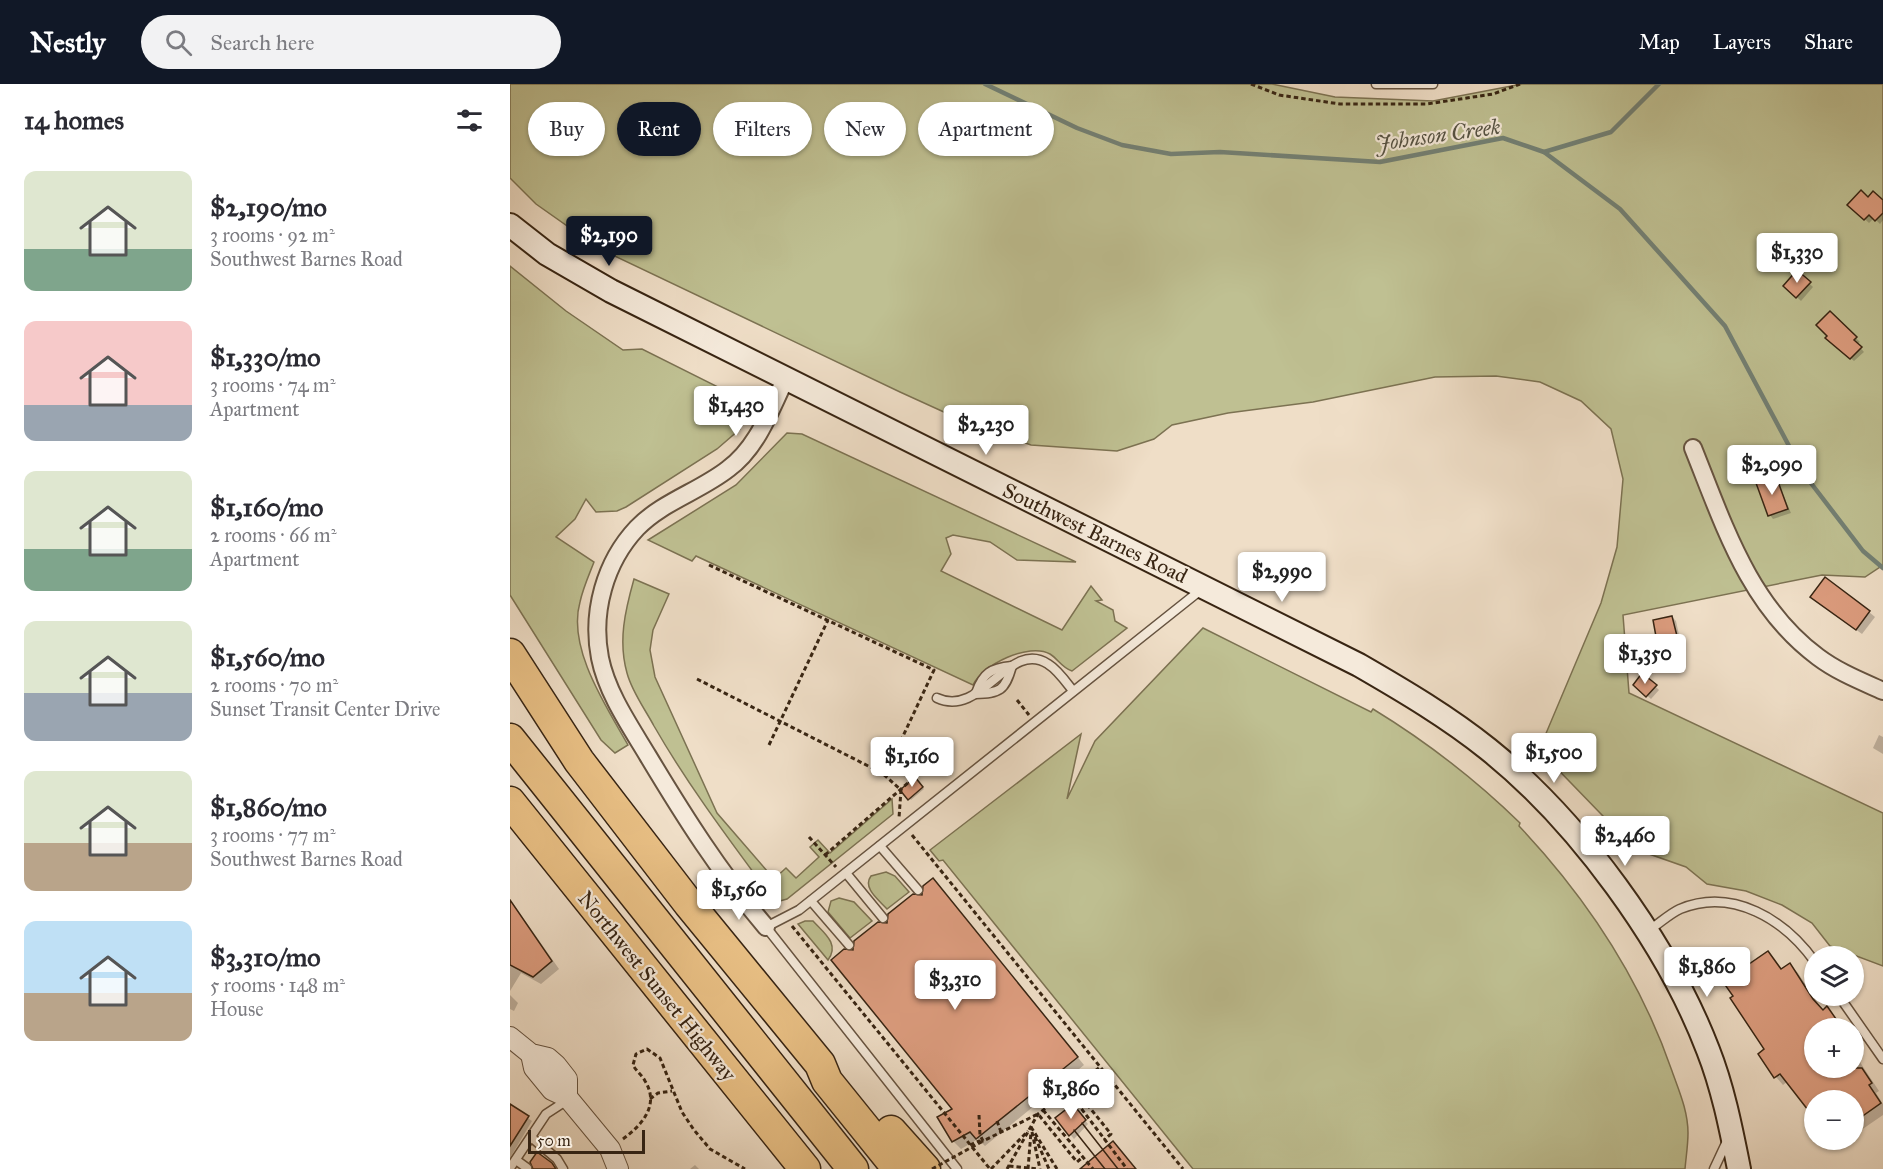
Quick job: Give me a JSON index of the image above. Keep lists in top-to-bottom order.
{
  "streets": {
    "highway": ["Northwest Sunset Highway"],
    "main road": ["Southwest Barnes Road"]
  },
  "water": ["Johnson Creek"],
  "scale_bar": "50 m",
  "page": {
    "header": "Nestly",
    "search": "Search here",
    "nav": ["Map", "Layers", "Share"],
    "heading": "14 homes",
    "chip": [
      "Buy",
      "Rent",
      "Filters",
      "New",
      "Apartment"
    ],
    "list": [
      {
        "name": "$2,190/mo",
        "note": "3 rooms · 92 m² · Southwest Barnes Road"
      },
      {
        "name": "$1,330/mo",
        "note": "3 rooms · 74 m² · Apartment"
      },
      {
        "name": "$1,160/mo",
        "note": "2 rooms · 66 m² · Apartment"
      },
      {
        "name": "$1,560/mo",
        "note": "2 rooms · 70 m² · Sunset Transit Center Drive"
      },
      {
        "name": "$1,860/mo",
        "note": "3 rooms · 77 m² · Southwest Barnes Road"
      },
      {
        "name": "$3,310/mo",
        "note": "5 rooms · 148 m² · House"
      }
    ],
    "price": [
      "$2,190",
      "$1,330",
      "$1,430",
      "$2,230",
      "$2,090",
      "$2,990",
      "$1,350",
      "$1,500",
      "$1,160",
      "$2,460",
      "$1,560",
      "$1,860",
      "$3,310",
      "$1,860"
    ],
    "map_buttons": ["+", "−"],
    "scale": "50 m"
  }
}
